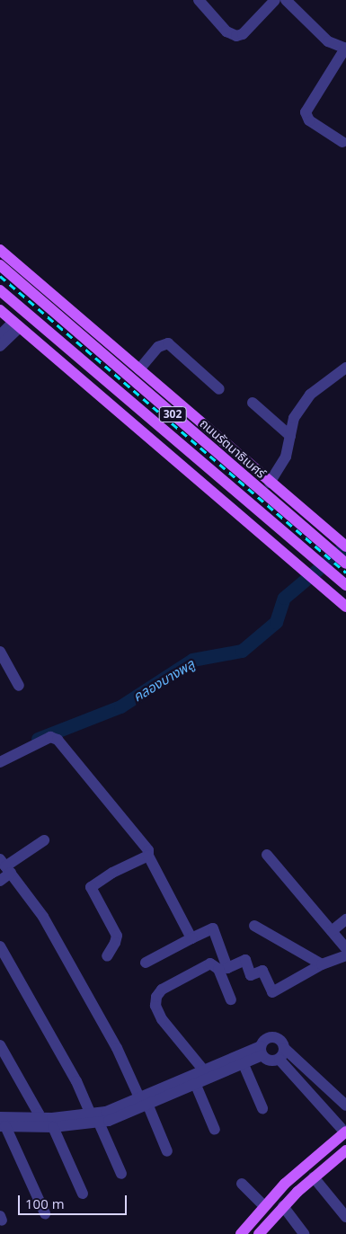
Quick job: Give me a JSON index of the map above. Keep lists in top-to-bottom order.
{
  "streets": {
    "main road": ["302", "ถนนรัตนาธิเบศร์"]
  },
  "water": ["คลองบางพลู"],
  "scale_bar": "100 m"
}
